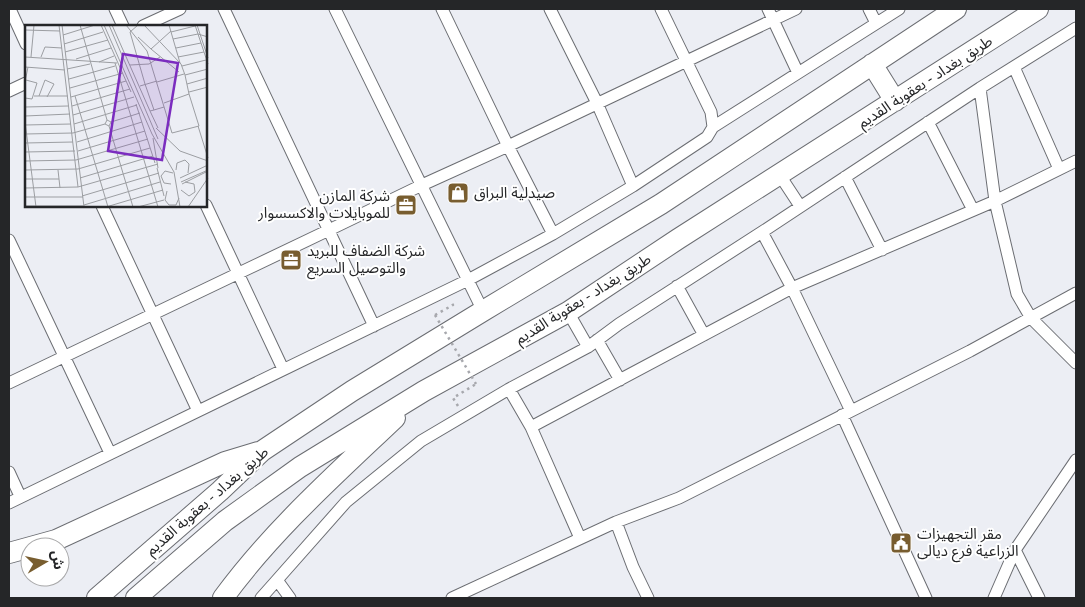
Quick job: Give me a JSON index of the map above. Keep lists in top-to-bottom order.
{
  "streets": {
    "highway": ["طريق بغداد - بعقوبة القديم"]
  },
  "places": {
    "shop": ["صيدلية البراق"],
    "office": ["شركة المازن للموبايلات والاكسسوار", "شركة الضفاف للبريد والتوصيل السريع"],
    "public building": ["مقر التجهيزات الزراعية فرع ديالى"]
  },
  "north": "right"
}
